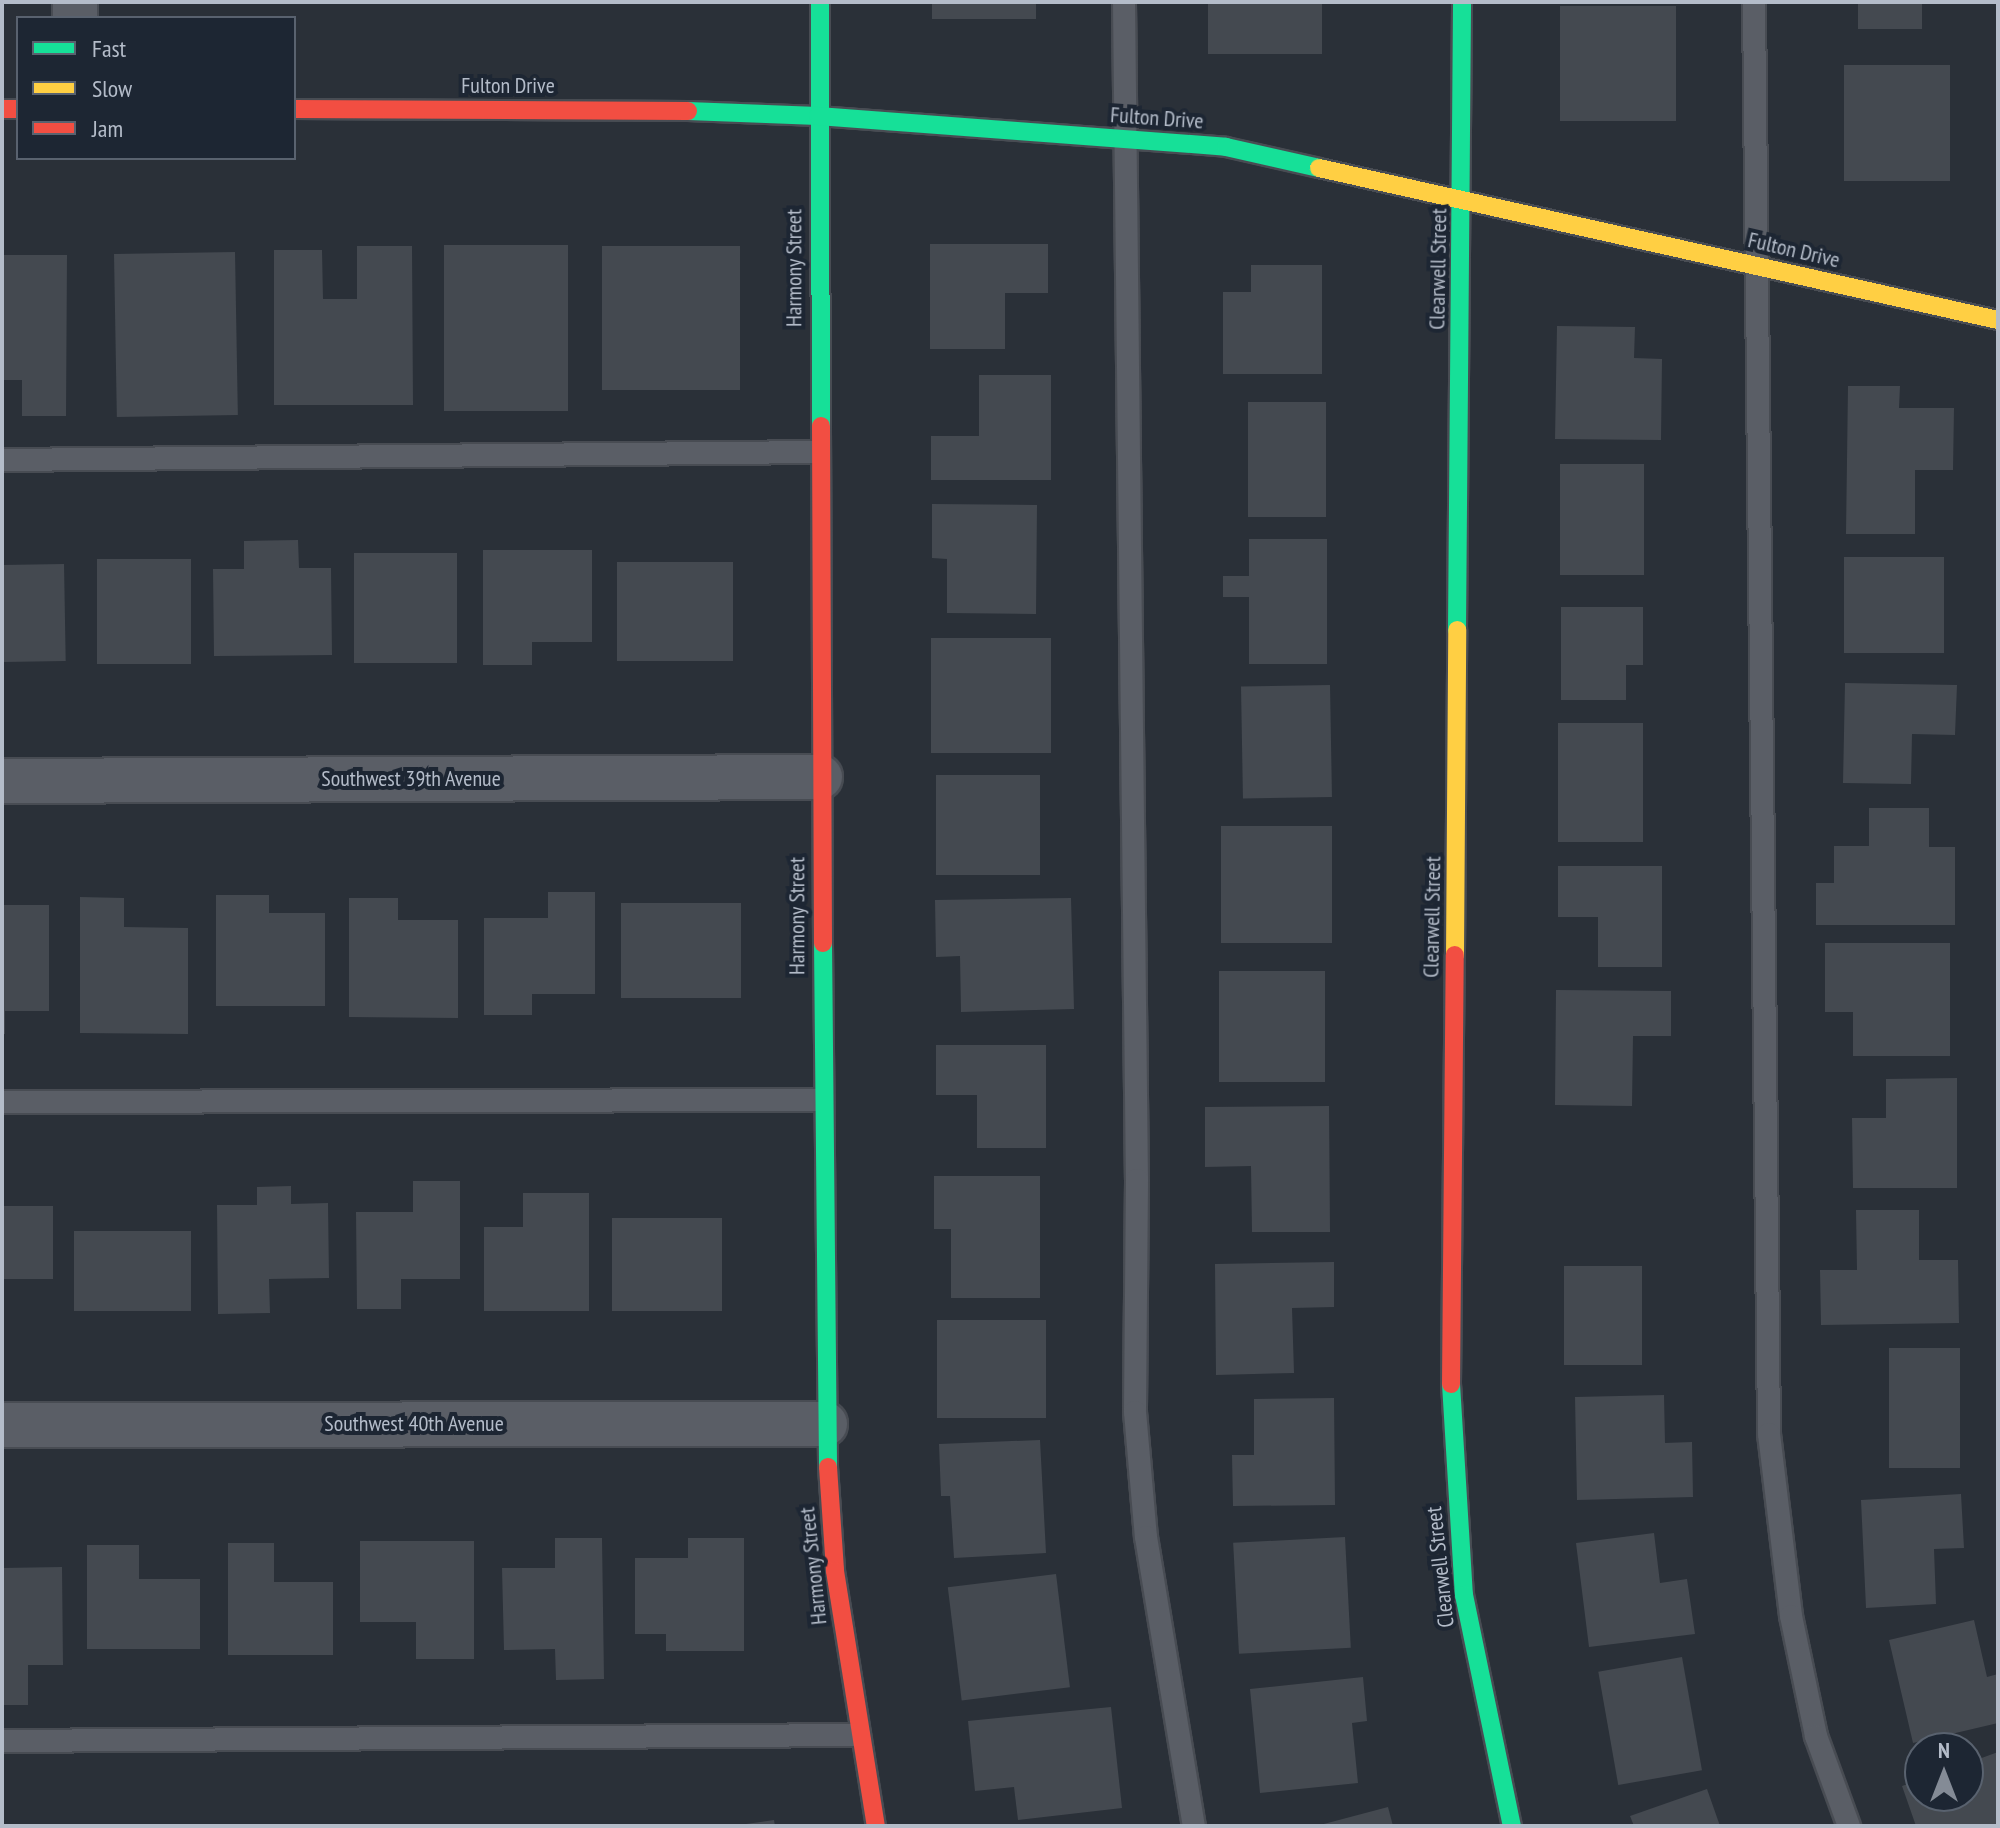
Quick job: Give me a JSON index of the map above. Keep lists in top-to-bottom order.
{
  "streets": {
    "street": [
      "Fulton Drive",
      "Harmony Street",
      "Clearwell Street",
      "Southwest 39th Avenue",
      "Southwest 40th Avenue"
    ]
  },
  "crossings": [
    ["Fulton Drive", "Harmony Street"],
    ["Fulton Drive", "Clearwell Street"],
    ["Harmony Street", "Southwest 39th Avenue"],
    ["Harmony Street", "Southwest 40th Avenue"]
  ],
  "legend": ["Fast", "Slow", "Jam"],
  "north": "top"
}
